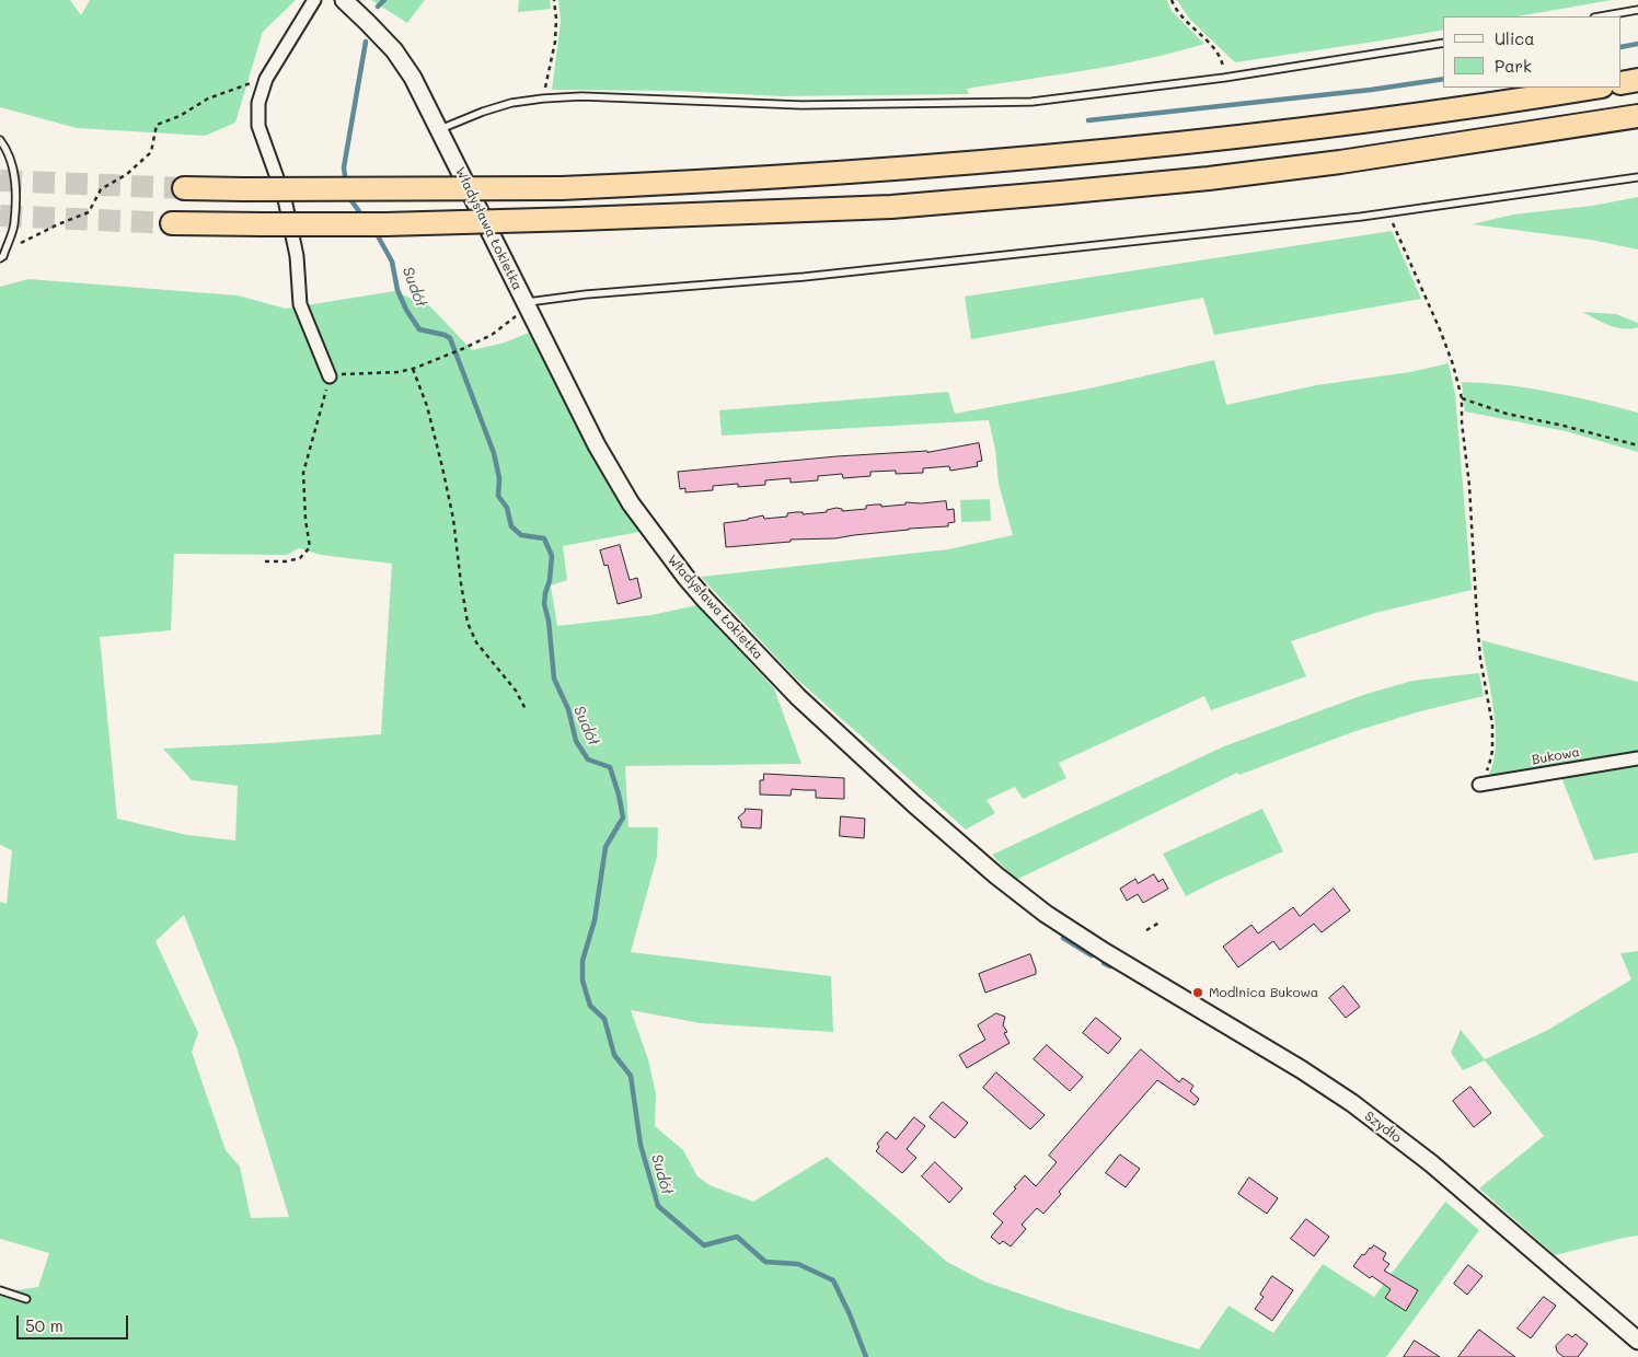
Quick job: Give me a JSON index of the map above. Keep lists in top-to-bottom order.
{
  "streets": {
    "street": ["Władysława Łokietka", "Bukowa", "Szydło"]
  },
  "crossings": [
    ["Władysława Łokietka", "Szydło"]
  ],
  "water": ["Sudół"],
  "places": ["Modlnica Bukowa"],
  "legend": ["Ulica", "Park"],
  "scale_bar": "50 m"
}
